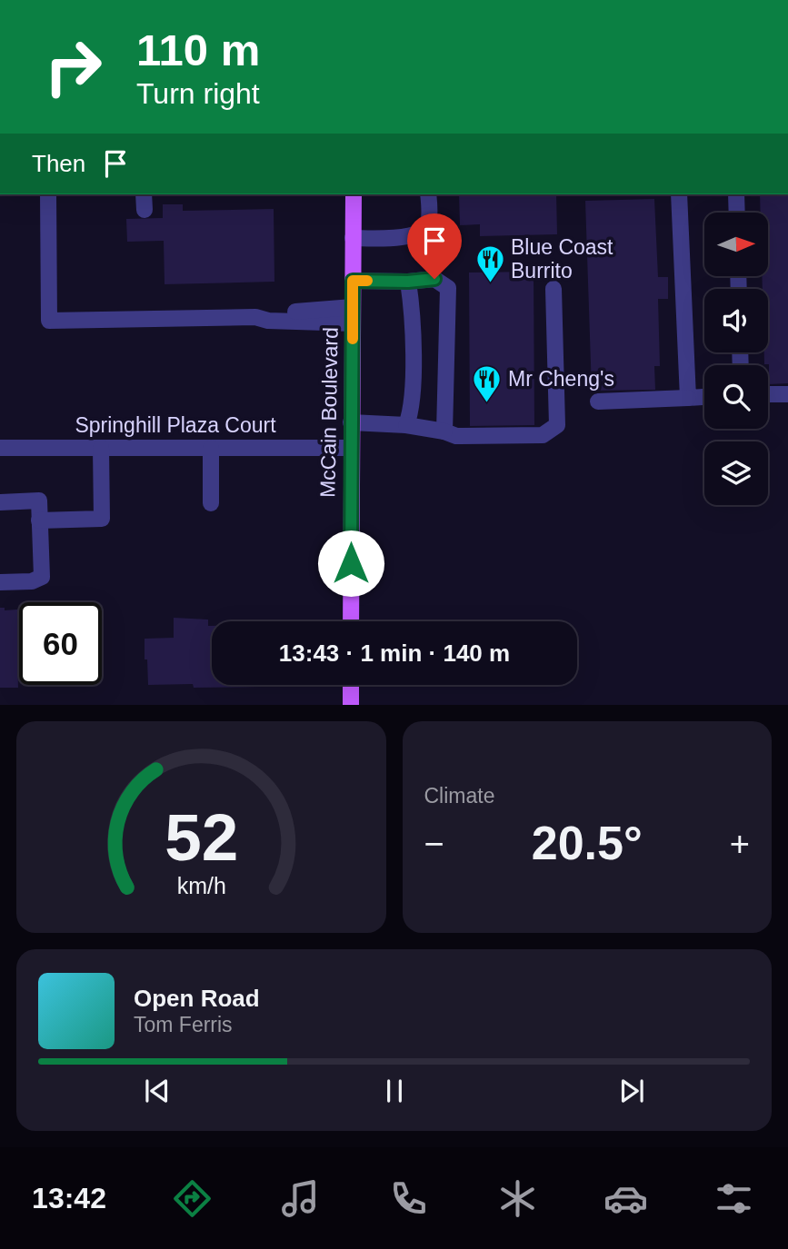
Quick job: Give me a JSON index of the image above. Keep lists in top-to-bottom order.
{
  "streets": {
    "main road": ["McCain Boulevard"],
    "street": ["Springhill Plaza Court"]
  },
  "crossings": [
    ["McCain Boulevard", "Springhill Plaza Court"]
  ],
  "places": {
    "restaurant": ["Blue Coast Burrito", "Mr Cheng's"]
  },
  "north": "right",
  "page": {
    "turn": ["110 m", "Turn right"],
    "then": "Then",
    "limit": "60",
    "trip": "13:43 · 1 min · 140 m",
    "tile": "Climate",
    "heat": ["−", "20.5°", "+"],
    "song": ["Open Road", "Tom Ferris"],
    "tabs": "13:42",
    "gauge": ["52", "km/h"]
  }
}
